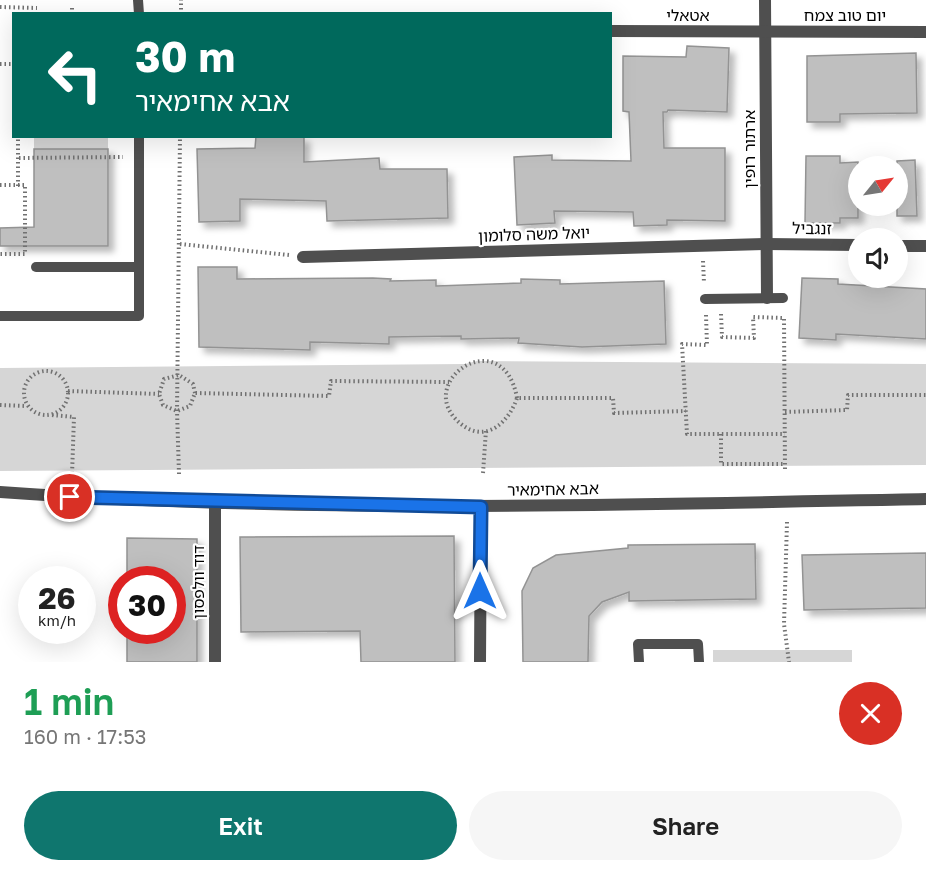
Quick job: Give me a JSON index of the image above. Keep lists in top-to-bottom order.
{
  "streets": {
    "street": [
      "אטאלי",
      "יום טוב צמח",
      "ארתור רופין",
      "זנגביל",
      "יואל משה סלומון",
      "אבא אחימאיר",
      "דוד וולפסון"
    ]
  },
  "crossings": [
    ["אטאלי", "יום טוב צמח"],
    ["אטאלי", "ארתור רופין"],
    ["יום טוב צמח", "ארתור רופין"],
    ["ארתור רופין", "זנגביל"],
    ["ארתור רופין", "יואל משה סלומון"],
    ["זנגביל", "יואל משה סלומון"],
    ["אבא אחימאיר", "דוד וולפסון"]
  ],
  "north": "top right",
  "page": {
    "turn": ["30 m", "אבא אחימאיר"],
    "speed": "26 km/h",
    "limit": "30",
    "heading": ["1 min", "160 m · 17:53"],
    "buttons": ["Exit", "Share"]
  }
}
